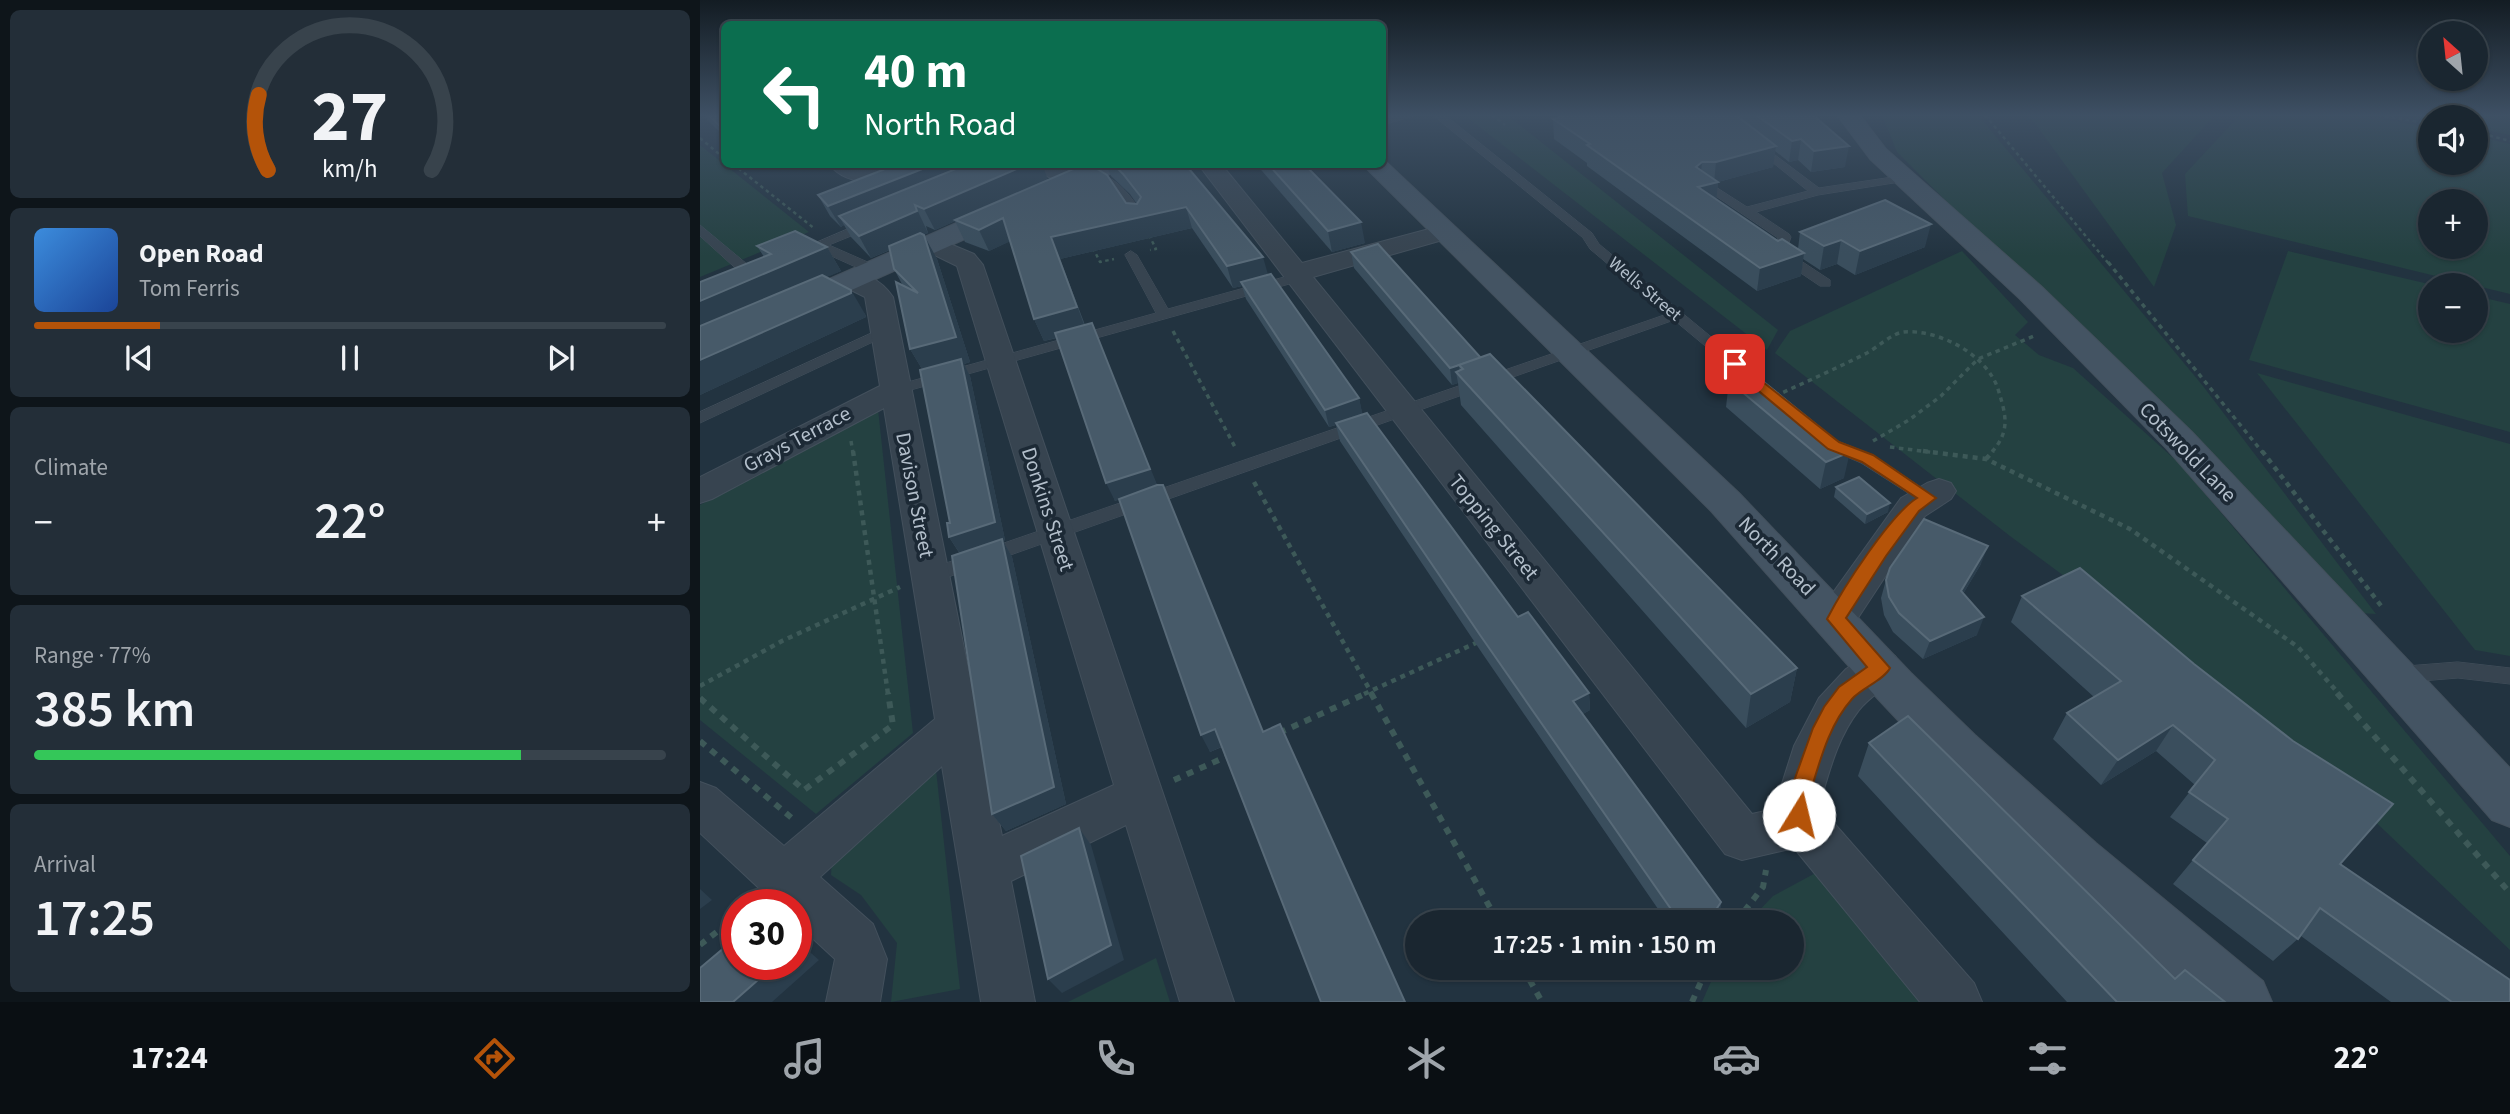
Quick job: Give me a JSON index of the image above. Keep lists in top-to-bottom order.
{
  "streets": {
    "street": [
      "Grays Terrace",
      "Cotswold Lane",
      "Davison Street",
      "Donkins Street",
      "Topping Street",
      "North Road"
    ],
    "lane": ["Wells Street"]
  },
  "crossings": [
    ["Grays Terrace", "Davison Street"]
  ],
  "north": "top left",
  "page": {
    "map_buttons": ["+", "−"],
    "turn": ["40 m", "North Road"],
    "song": ["Open Road", "Tom Ferris"],
    "tile": [
      "Climate",
      ["Range · 77%", "385 km"],
      ["Arrival", "17:25"]
    ],
    "heat": ["−", "22°", "+"],
    "limit": "30",
    "trip": "17:25 · 1 min · 150 m",
    "tabs": ["17:24", "22°"],
    "gauge": ["27", "km/h"]
  }
}
